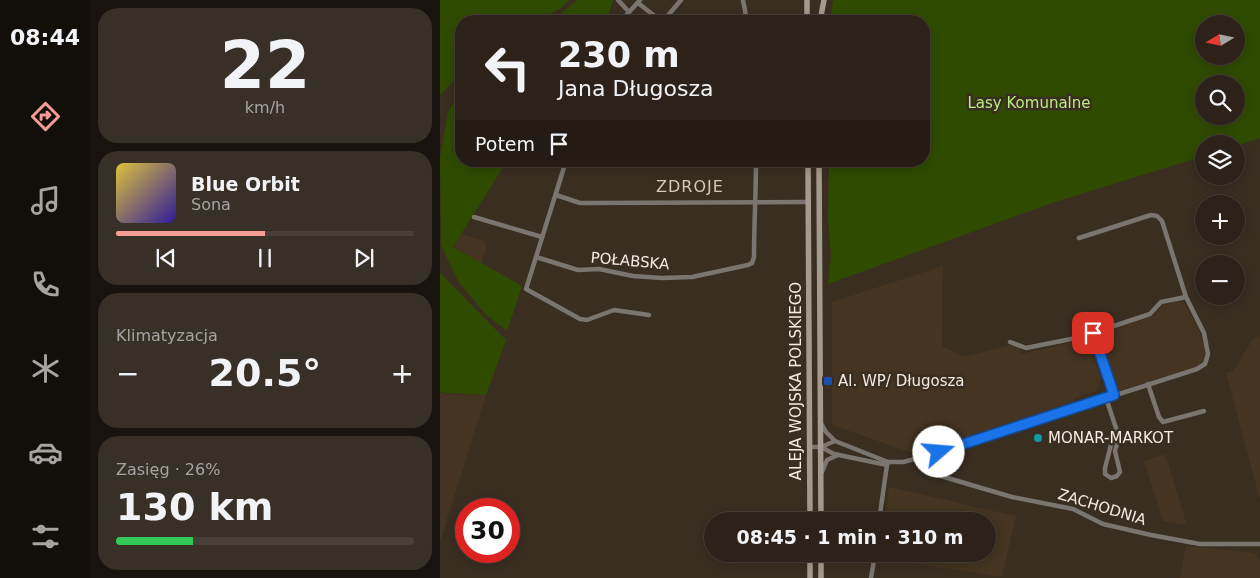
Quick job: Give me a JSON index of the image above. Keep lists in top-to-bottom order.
{
  "streets": {
    "main road": ["ALEJA WOJSKA POLSKIEGO"],
    "street": ["POŁABSKA", "ZACHODNIA"]
  },
  "districts": ["ZDROJE"],
  "parks": ["Lasy Komunalne"],
  "places": {
    "transit": ["Al. WP/ Długosza"],
    "other": ["MONAR-MARKOT"]
  },
  "north": "left",
  "page": {
    "tabs": "08:44",
    "tile": [
      ["22", "km/h"],
      "Klimatyzacja",
      ["Zasięg · 26%", "130 km"]
    ],
    "map_buttons": ["+", "−"],
    "turn": ["230 m", "Jana Długosza"],
    "then": "Potem",
    "song": ["Blue Orbit", "Sona"],
    "heat": ["−", "20.5°", "+"],
    "limit": "30",
    "trip": "08:45 · 1 min · 310 m"
  }
}
